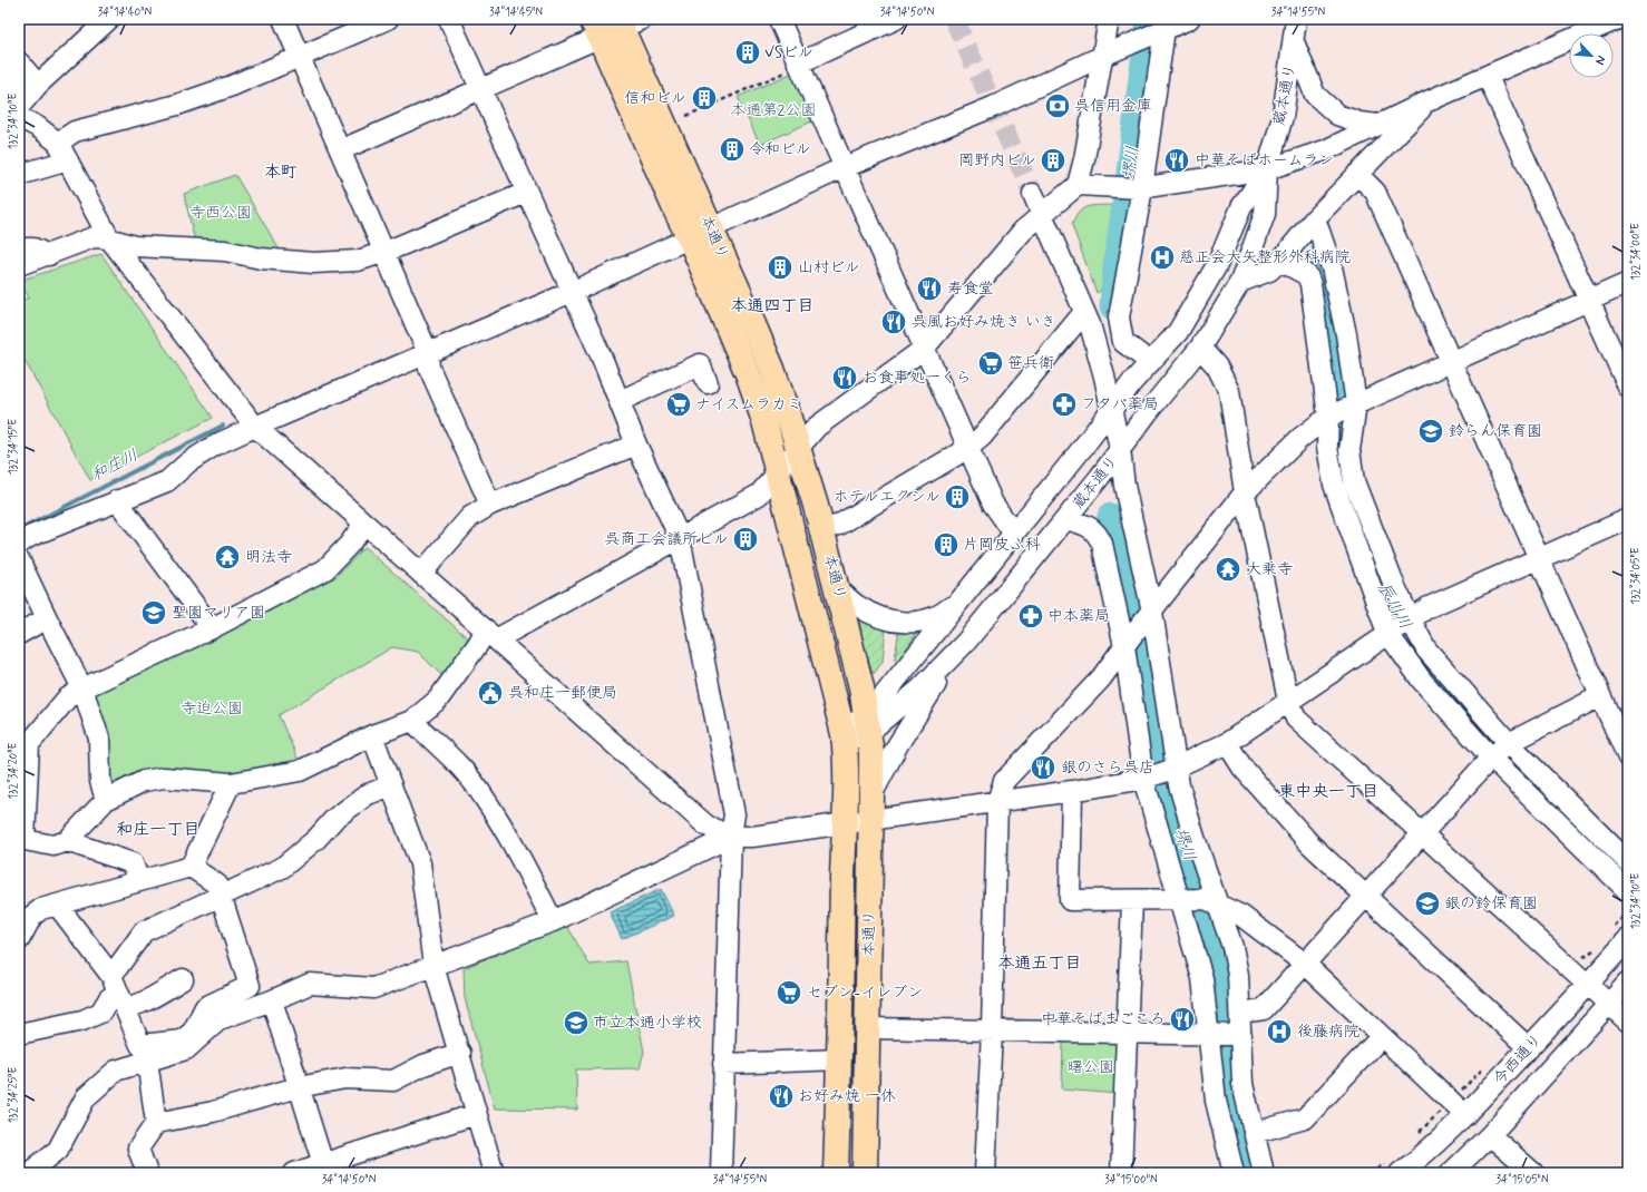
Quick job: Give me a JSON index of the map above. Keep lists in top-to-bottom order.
{
  "streets": {
    "highway": ["本通り"],
    "street": ["蔵本通り", "今西通り"]
  },
  "crossings": [
    ["蔵本通り", "本通り"]
  ],
  "districts": [
    "本町",
    "本通四丁目",
    "東中央一丁目",
    "和庄一丁目",
    "本通五丁目"
  ],
  "water": ["堺川", "和庄川", "辰川川"],
  "parks": [
    "本通第2公園",
    "寺西公園",
    "寺迫公園",
    "曙公園"
  ],
  "places": {
    "building": [
      "VSビル",
      "信和ビル",
      "令和ビル",
      "岡野内ビル",
      "山村ビル",
      "ホテルエクシル",
      "呉商工会議所ビル",
      "片岡皮ふ科"
    ],
    "bank": ["呉信用金庫"],
    "restaurant": [
      "中華そばホームラン",
      "寿食堂",
      "呉風お好み焼き いき",
      "お食事処一くら",
      "銀のさら呉店",
      "中華そばまごころ",
      "お好み焼 一休"
    ],
    "hospital": ["慈正会大矢整形外科病院", "後藤病院"],
    "supermarket": ["笹兵衛", "ナイスムラカミ", "セブン-イレブン"],
    "pharmacy": ["フタバ薬局", "中本薬局"],
    "school or university": [
      "鈴らん保育園",
      "聖園マリア園",
      "銀の鈴保育園",
      "市立本通小学校"
    ],
    "temple": ["明法寺", "大乗寺"],
    "public building": ["呉和庄一郵便局"]
  },
  "north": "bottom right",
  "coordinates": [
    "34°14'40\"N",
    "34°14'45\"N",
    "34°14'50\"N",
    "34°14'55\"N",
    "132°34'10\"E",
    "132°34'00\"E",
    "132°34'15\"E",
    "132°34'05\"E",
    "132°34'20\"E",
    "132°34'25\"E",
    "34°15'00\"N",
    "34°15'05\"N"
  ]
}
